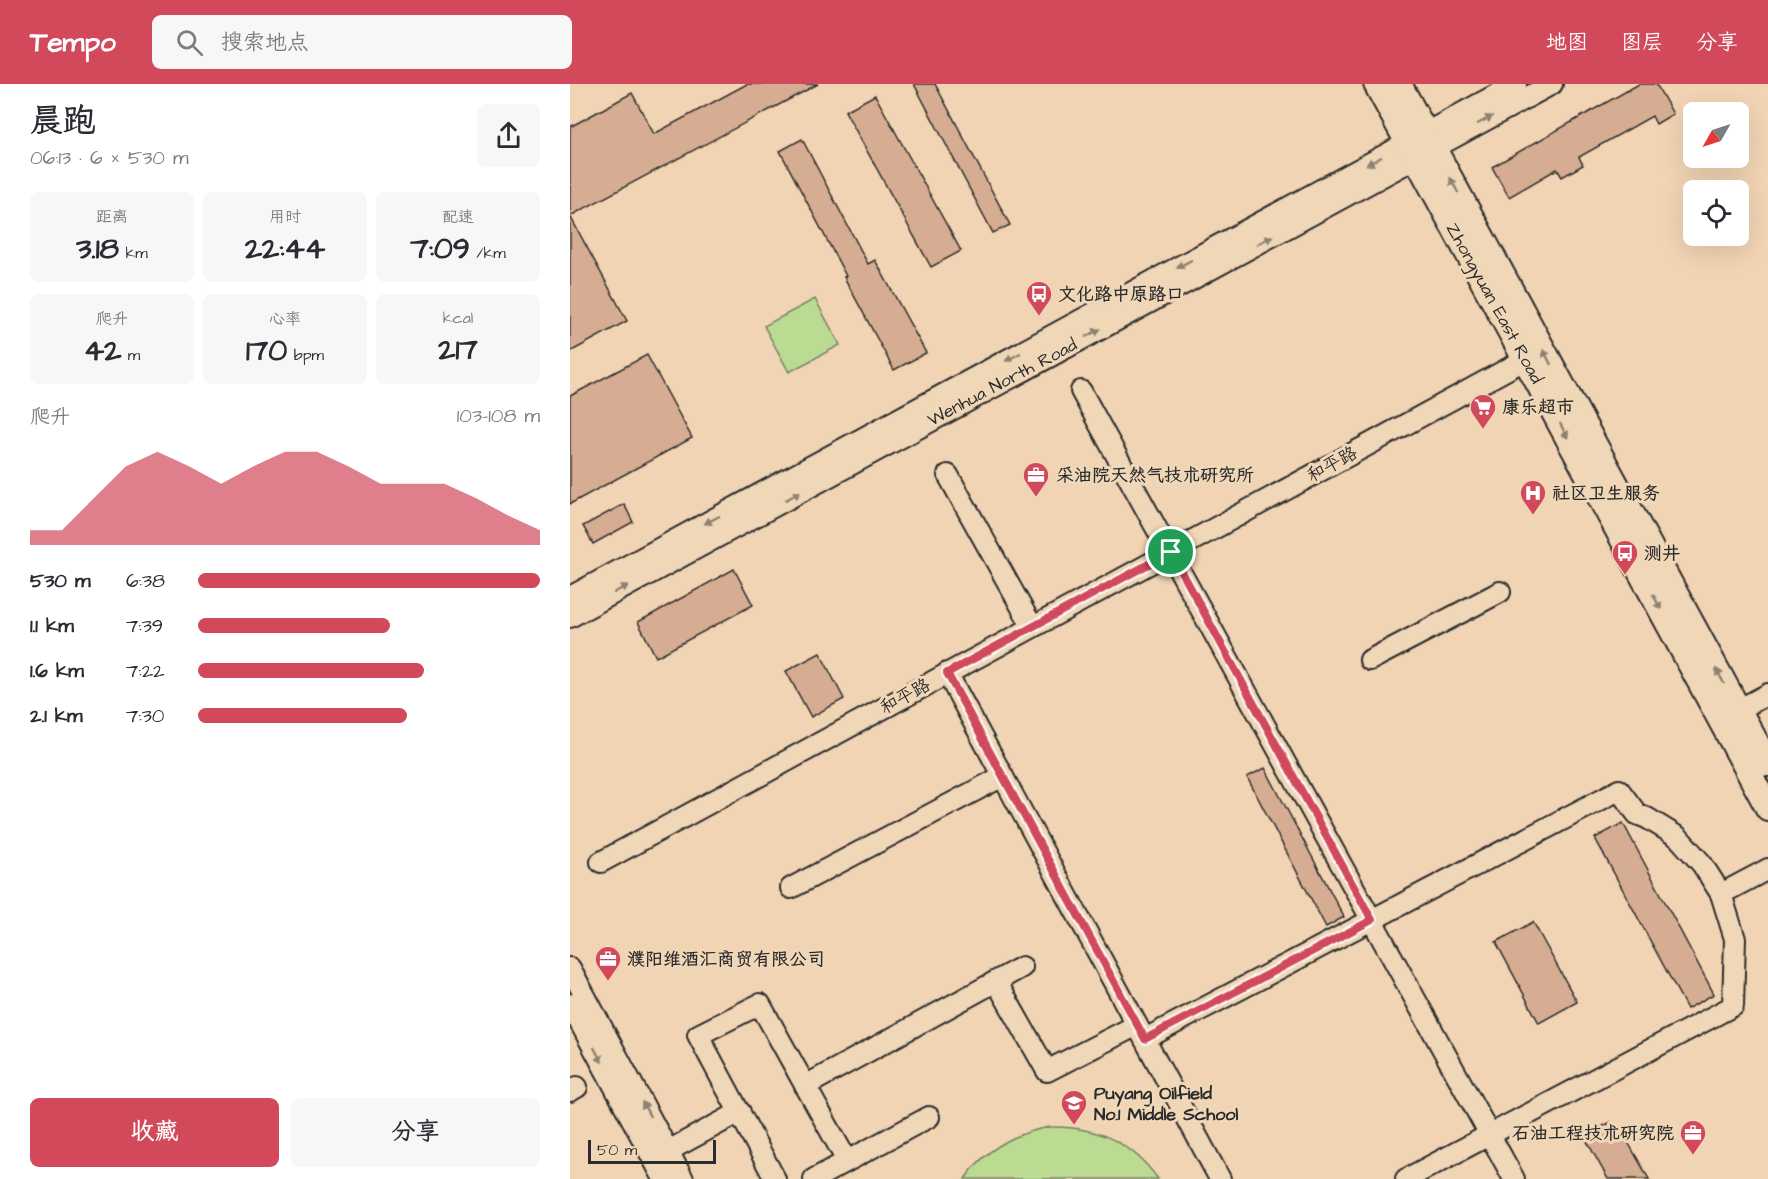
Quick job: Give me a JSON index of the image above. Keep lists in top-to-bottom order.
{
  "streets": {
    "main road": ["Zhongyuan East Road"],
    "street": ["Wenhua North Road", "和平路"]
  },
  "crossings": [
    ["Zhongyuan East Road", "Wenhua North Road"],
    ["Zhongyuan East Road", "和平路"]
  ],
  "places": {
    "bus stop": ["文化路中原路口", "测井"],
    "supermarket": ["康乐超市"],
    "office": ["采油院天然气技术研究所", "濮阳维酒汇商贸有限公司", "石油工程技术研究院"],
    "hospital": ["社区卫生服务"],
    "school or university": ["Puyang Oilfield No.1 Middle School"]
  },
  "scale_bar": "50 m",
  "north": "bottom left",
  "page": {
    "header": "Tempo",
    "search": "搜索地点",
    "nav": ["地图", "图层", "分享"],
    "heading": ["晨跑", "06:13 · 6 × 530 m"],
    "stats": [
      ["距离", "3.18 km"],
      ["用时", "22:44"],
      ["配速", "7:09 /km"],
      ["爬升", "42 m"],
      ["心率", "170 bpm"],
      ["kcal", "217"]
    ],
    "chart": ["爬升", "103–108 m"],
    "list": [
      {
        "name": "530 m",
        "note": "6:38"
      },
      {
        "name": "1.1 km",
        "note": "7:39"
      },
      {
        "name": "1.6 km",
        "note": "7:22"
      },
      {
        "name": "2.1 km",
        "note": "7:30"
      }
    ],
    "buttons": ["收藏", "分享"],
    "scale": "50 m"
  }
}
